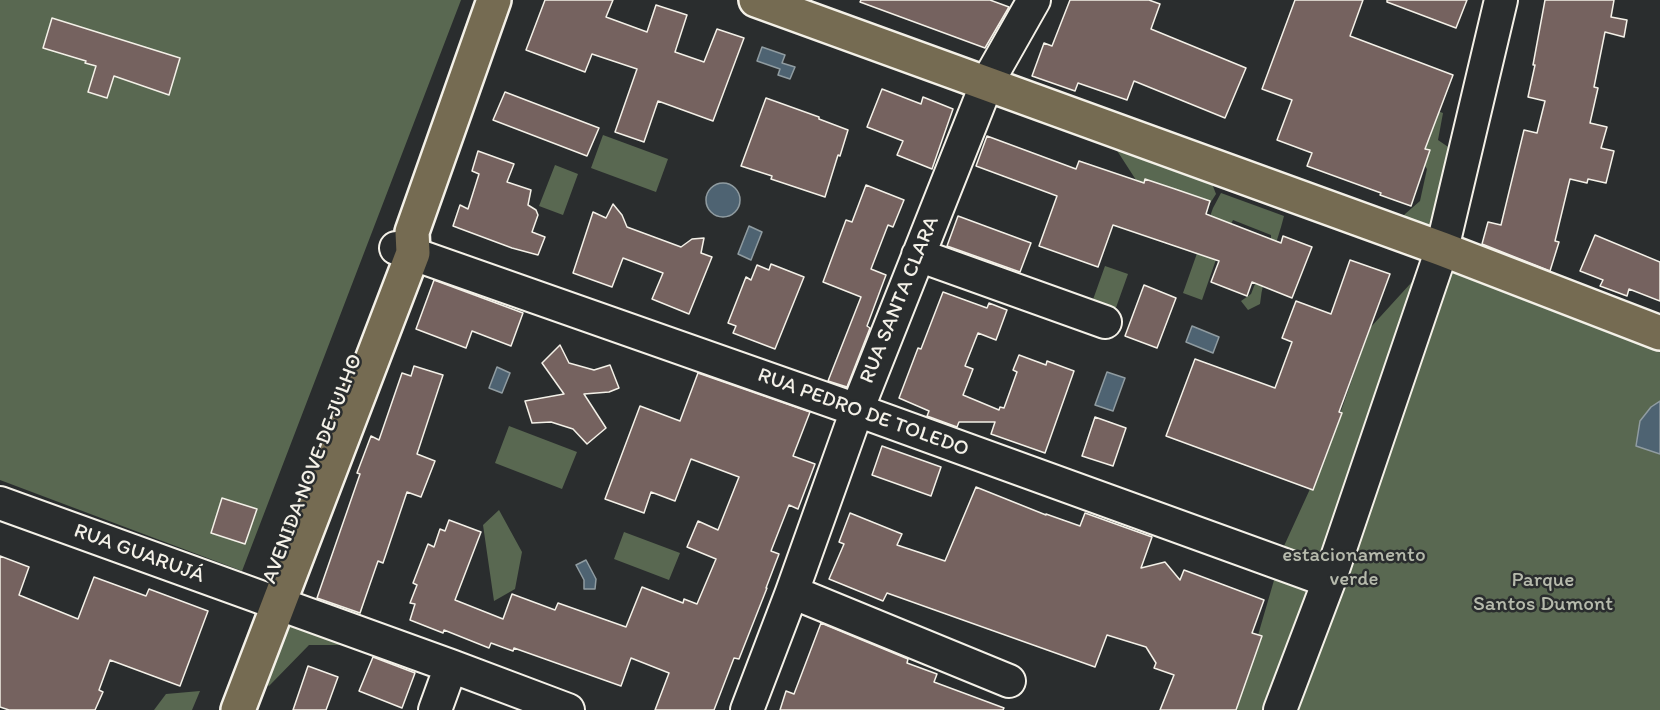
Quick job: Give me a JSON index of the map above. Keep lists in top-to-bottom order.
{
  "streets": {
    "main road": ["AVENIDA NOVE DE JULHO"],
    "street": ["RUA SANTA CLARA", "RUA PEDRO DE TOLEDO", "RUA GUARUJÁ"]
  },
  "crossings": [
    ["RUA SANTA CLARA", "RUA PEDRO DE TOLEDO"],
    ["RUA PEDRO DE TOLEDO", "AVENIDA NOVE DE JULHO"],
    ["AVENIDA NOVE DE JULHO", "RUA GUARUJÁ"]
  ],
  "parks": ["estacionamento verde", "Parque Santos Dumont"]
}
